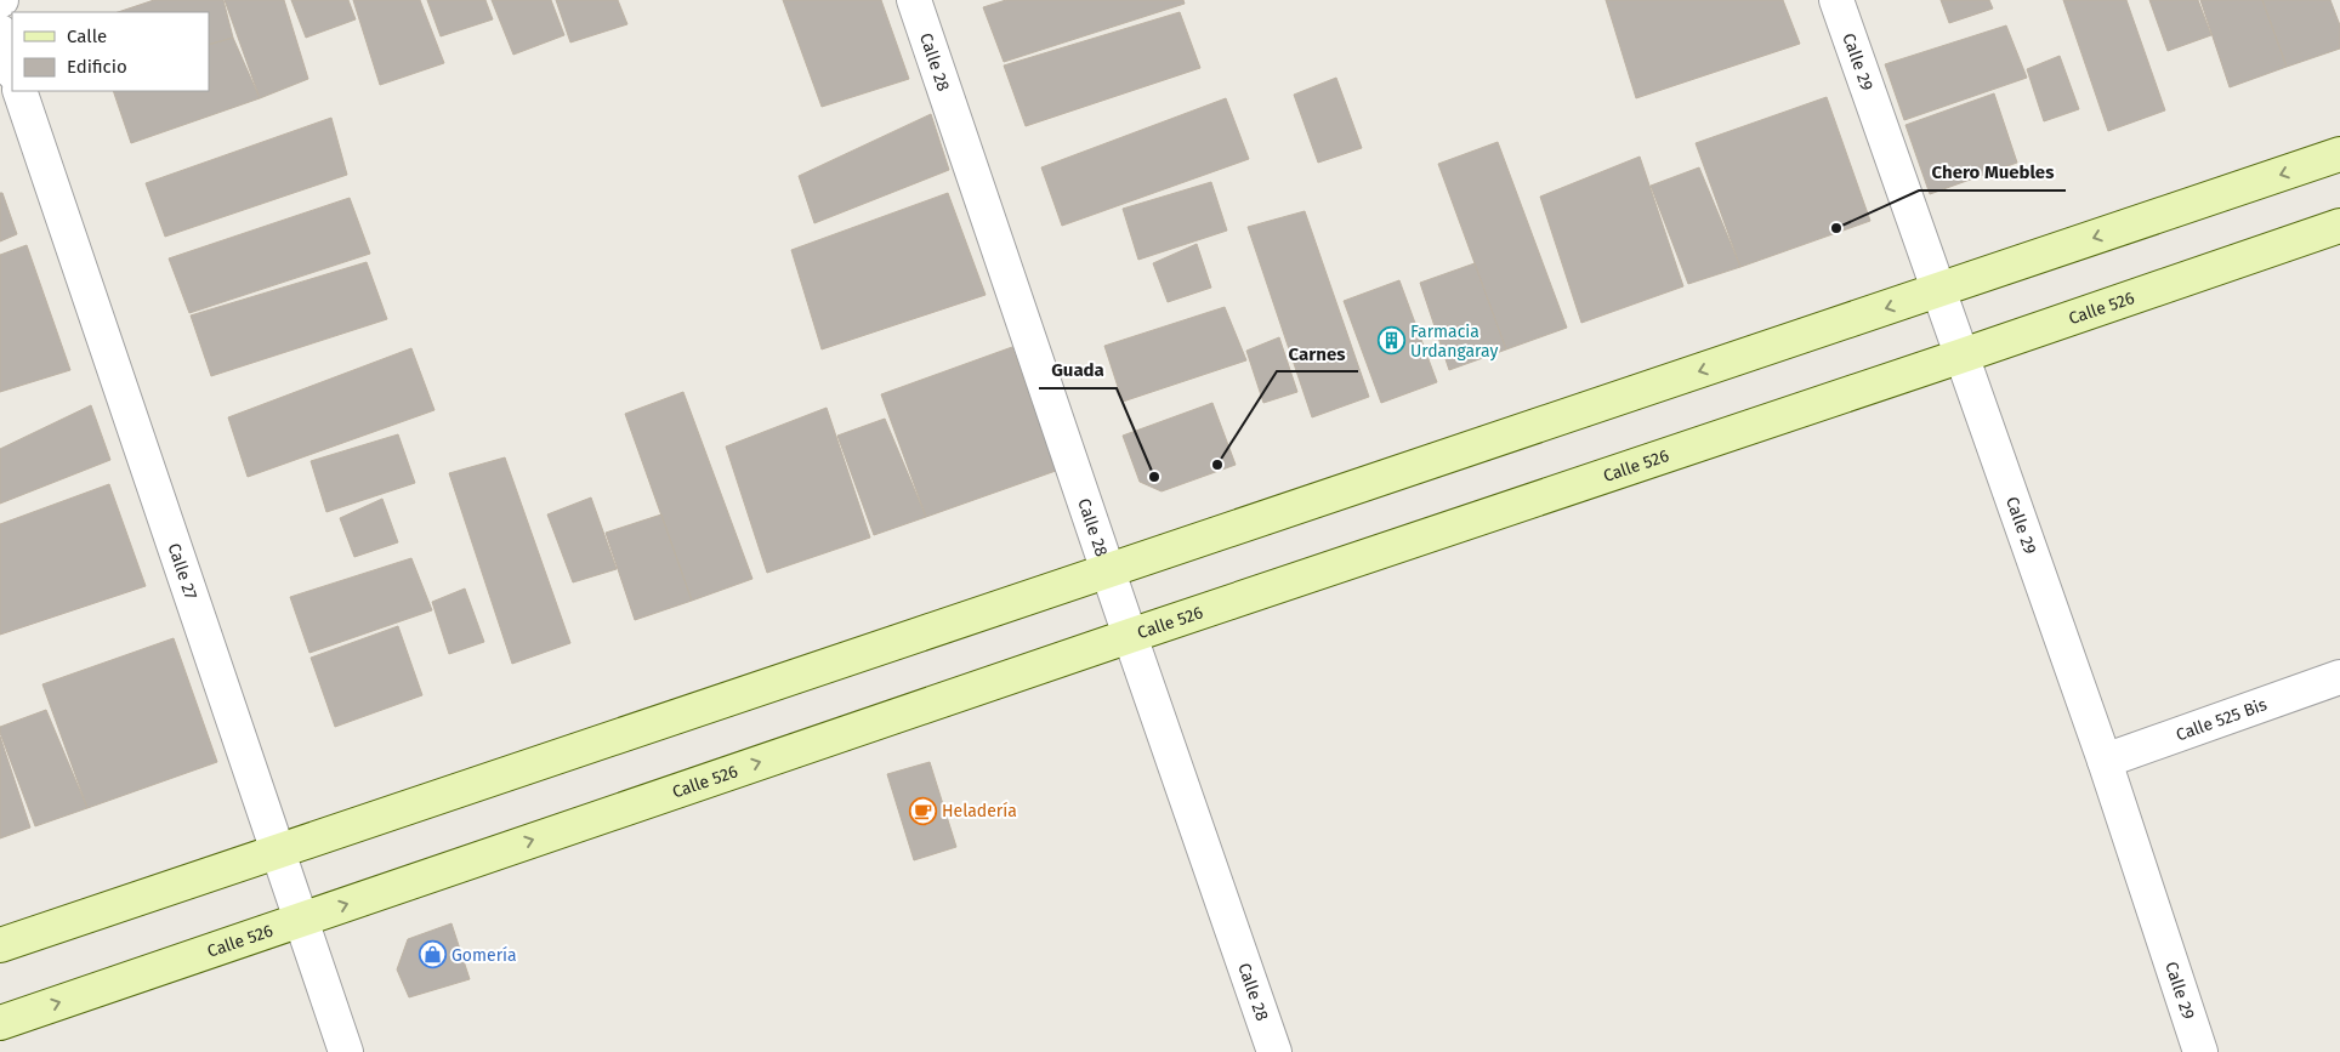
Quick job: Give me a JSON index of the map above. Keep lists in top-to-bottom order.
{
  "streets": {
    "main road": ["Calle 526"],
    "street": [
      "Calle 28",
      "Calle 29",
      "Calle 27",
      "Calle 525 Bis"
    ]
  },
  "crossings": [
    ["Calle 28", "Calle 526"],
    ["Calle 29", "Calle 526"],
    ["Calle 29", "Calle 525 Bis"],
    ["Calle 526", "Calle 27"]
  ],
  "places": {
    "other": ["Chero Muebles", "Carnes", "Guada"],
    "building": ["Farmacia Urdangaray"],
    "cafe": ["Heladería"],
    "shop": ["Gomería"]
  },
  "legend": ["Calle", "Edificio"]
}
